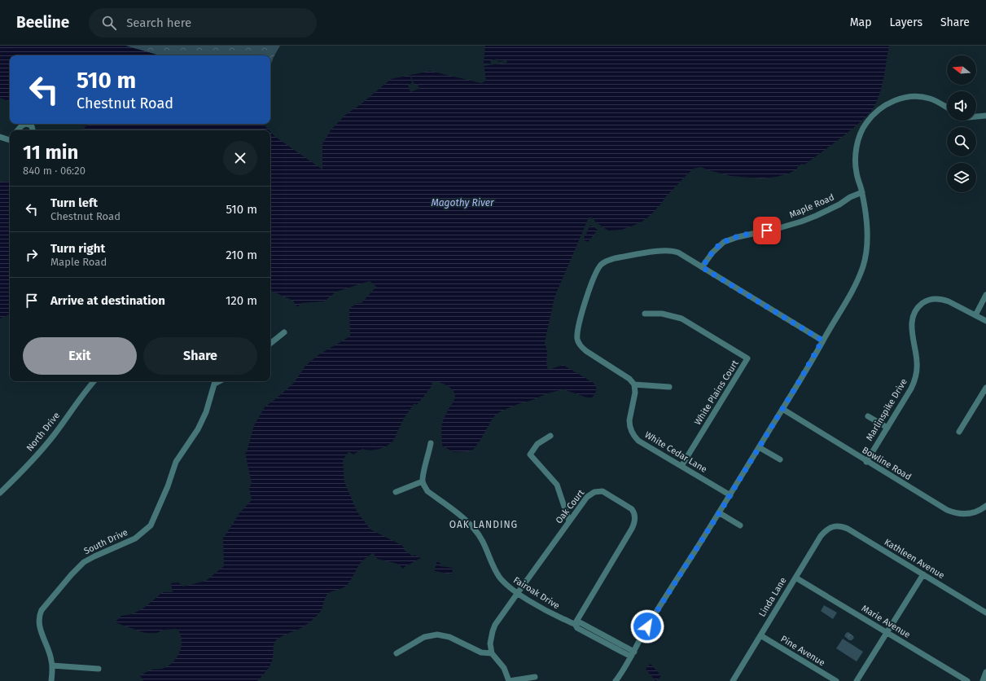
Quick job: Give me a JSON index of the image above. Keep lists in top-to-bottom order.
{
  "streets": {
    "street": [
      "Maple Road",
      "White Plains Court",
      "Marlinspike Drive",
      "North Drive",
      "White Cedar Lane",
      "Bowline Road",
      "Oak Court",
      "South Drive",
      "Kathleen Avenue",
      "Fairoak Drive",
      "Linda Lane",
      "Marie Avenue",
      "Pine Avenue"
    ]
  },
  "crossings": [
    ["White Plains Court", "White Cedar Lane"],
    ["Marlinspike Drive", "Bowline Road"],
    ["Oak Court", "Fairoak Drive"],
    ["Kathleen Avenue", "Linda Lane"],
    ["Linda Lane", "Marie Avenue"],
    ["Linda Lane", "Pine Avenue"]
  ],
  "districts": ["OAK LANDING"],
  "water": ["Magothy River"],
  "north": "left",
  "page": {
    "header": "Beeline",
    "search": "Search here",
    "nav": ["Map", "Layers", "Share"],
    "turn": ["510 m", "Chestnut Road"],
    "heading": ["11 min", "840 m · 06:20"],
    "list": [
      {
        "name": "Turn left",
        "note": "Chestnut Road",
        "value": "510 m"
      },
      {
        "name": "Turn right",
        "note": "Maple Road",
        "value": "210 m"
      },
      {
        "name": "Arrive at destination",
        "value": "120 m"
      }
    ],
    "buttons": ["Exit", "Share"]
  }
}
